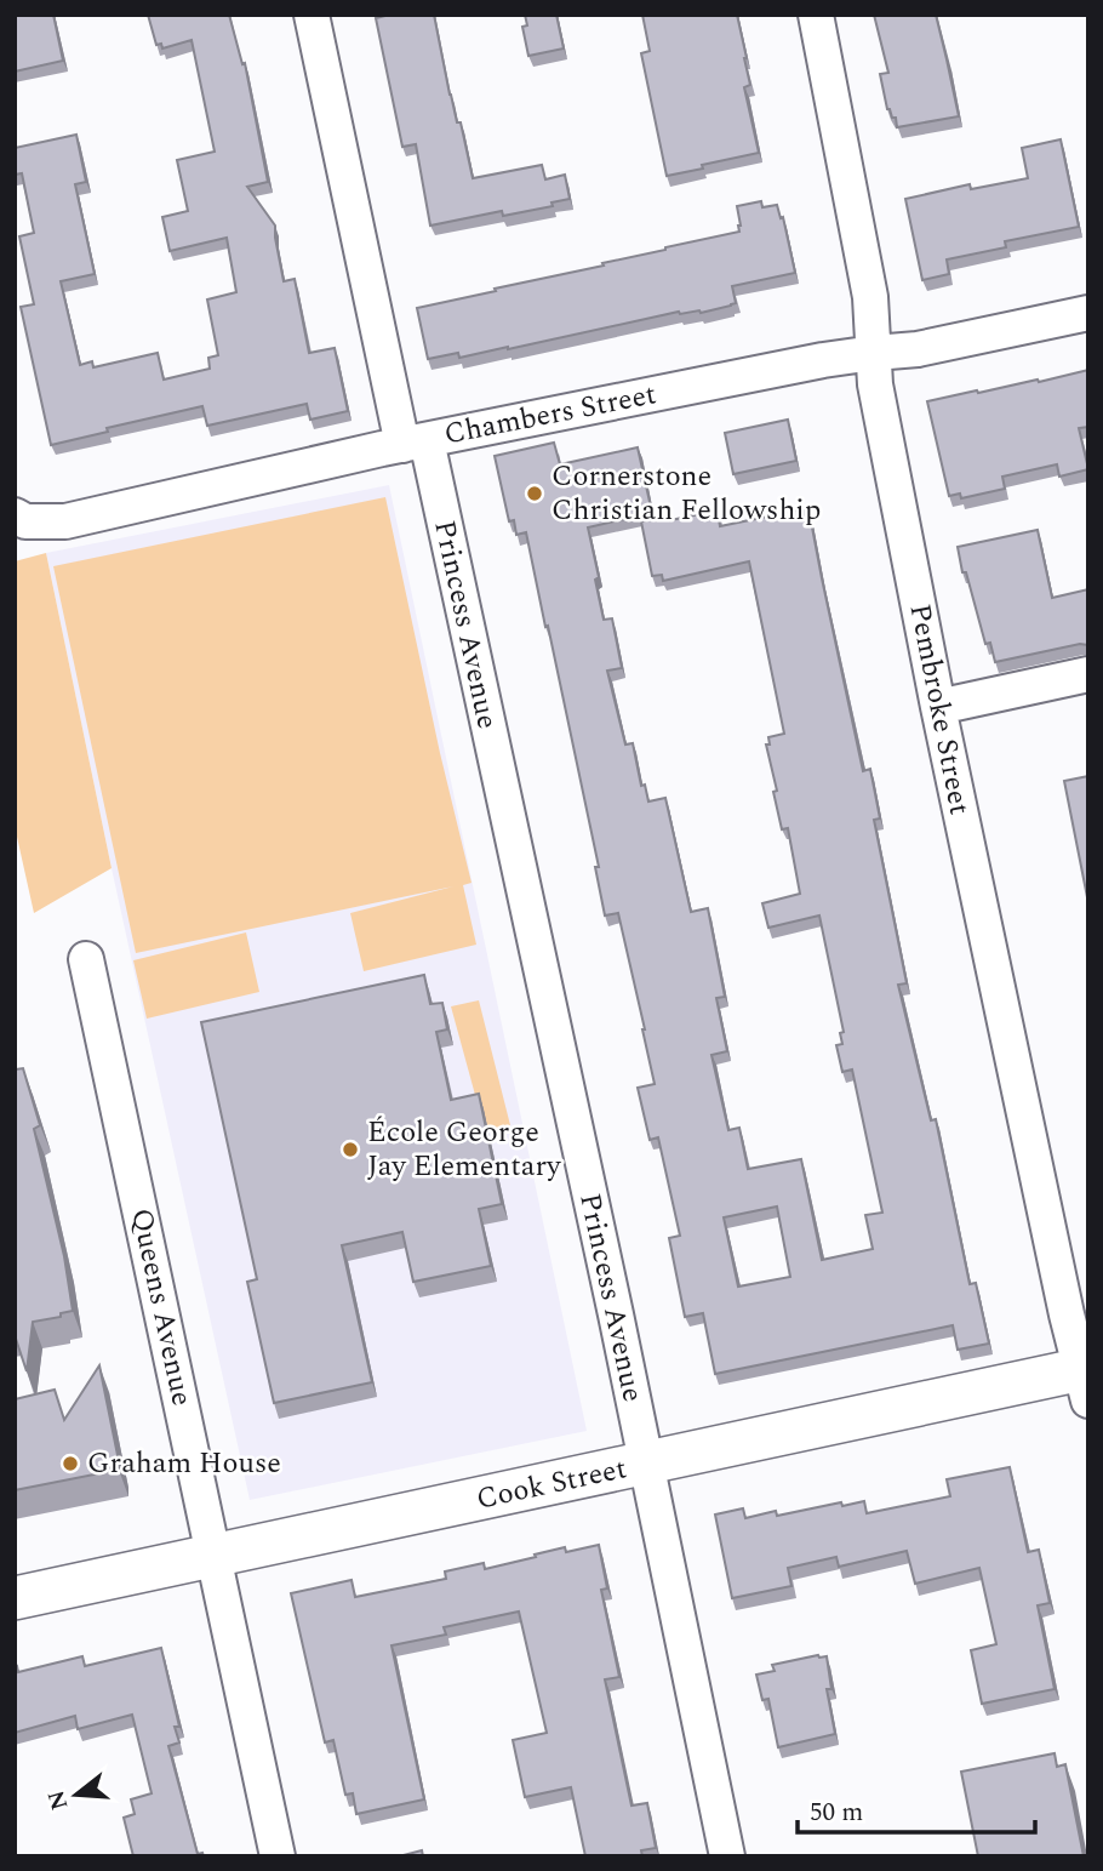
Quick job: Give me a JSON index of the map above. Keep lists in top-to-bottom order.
{
  "streets": {
    "main road": ["Cook Street"],
    "street": [
      "Chambers Street",
      "Princess Avenue",
      "Pembroke Street",
      "Queens Avenue"
    ]
  },
  "crossings": [
    ["Chambers Street", "Princess Avenue"],
    ["Chambers Street", "Pembroke Street"],
    ["Princess Avenue", "Cook Street"],
    ["Pembroke Street", "Cook Street"],
    ["Queens Avenue", "Cook Street"]
  ],
  "places": ["Cornerstone Christian Fellowship", "École George Jay Elementary", "Graham House"],
  "scale_bar": "50 m",
  "north": "left"
}
